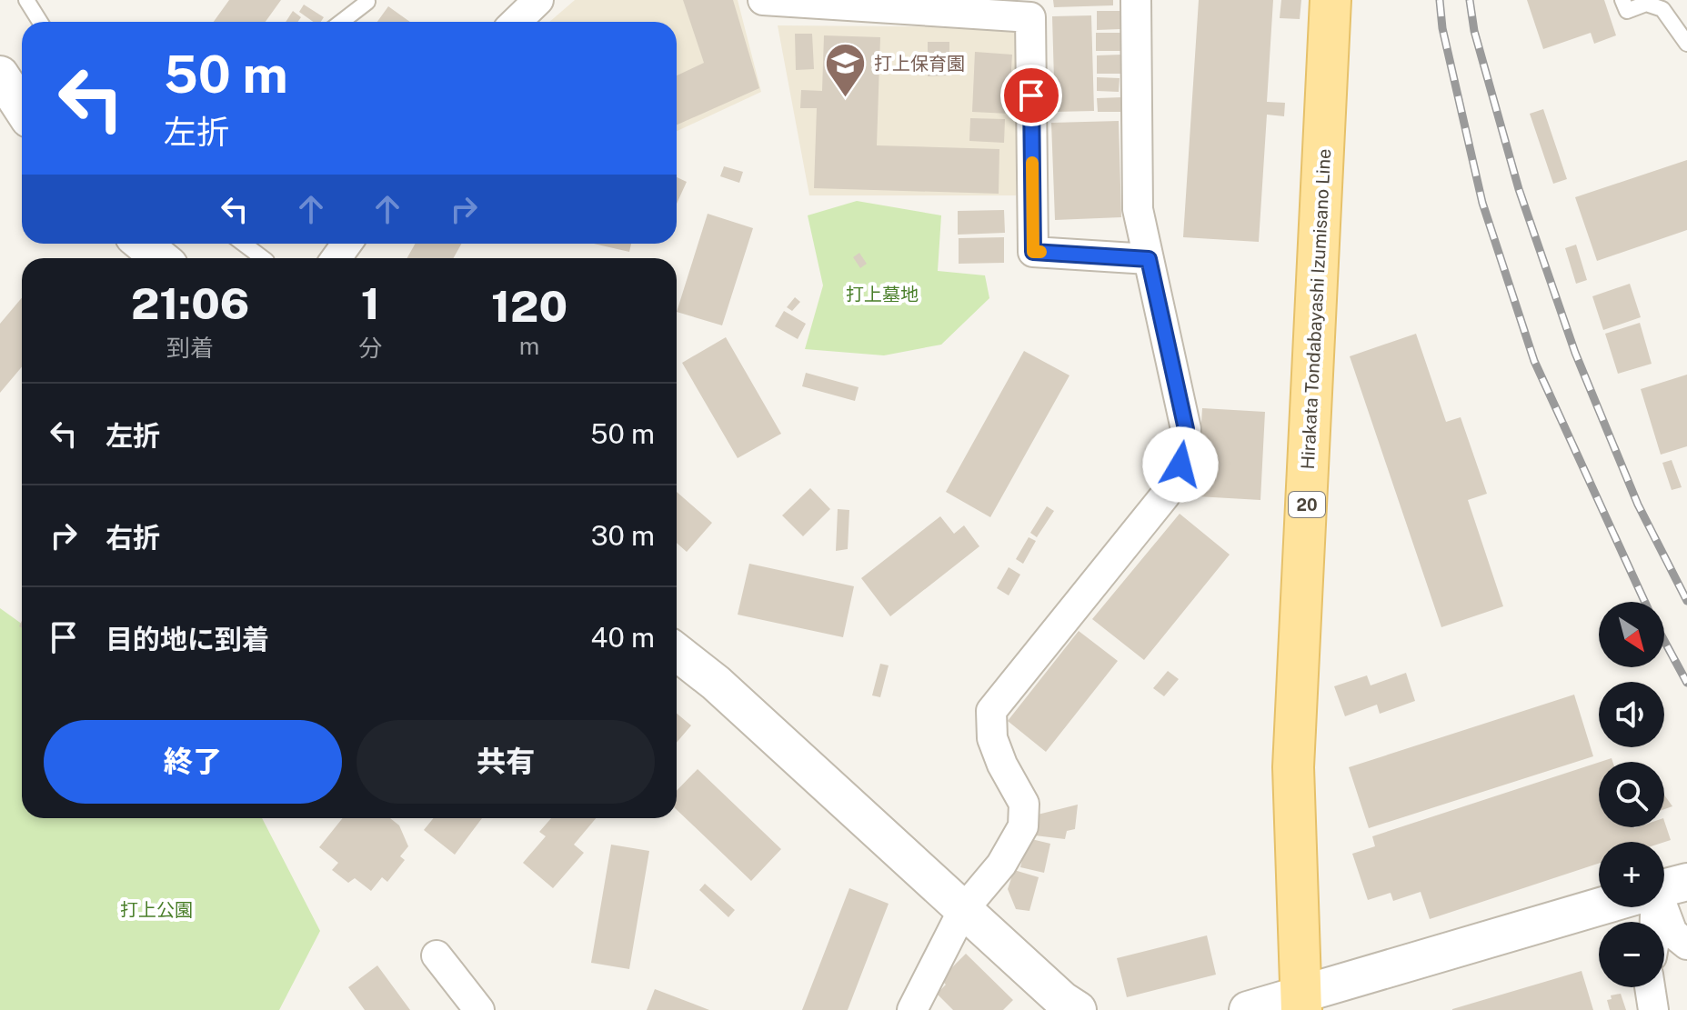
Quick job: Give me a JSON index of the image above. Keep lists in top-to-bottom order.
{
  "streets": {
    "main road": ["Hirakata Tondabayashi Izumisano Line", "20"]
  },
  "parks": ["打上墓地", "打上公園"],
  "places": {
    "school or university": ["打上保育園"]
  },
  "north": "bottom right",
  "page": {
    "turn": ["50 m", "左折"],
    "eta": [
      "21:06",
      "到着",
      "1",
      "分",
      "120",
      "m"
    ],
    "list": [
      {
        "name": "左折",
        "value": "50 m"
      },
      {
        "name": "右折",
        "value": "30 m"
      },
      {
        "name": "目的地に到着",
        "value": "40 m"
      }
    ],
    "map_buttons": ["+", "−"],
    "buttons": ["終了", "共有"]
  }
}
